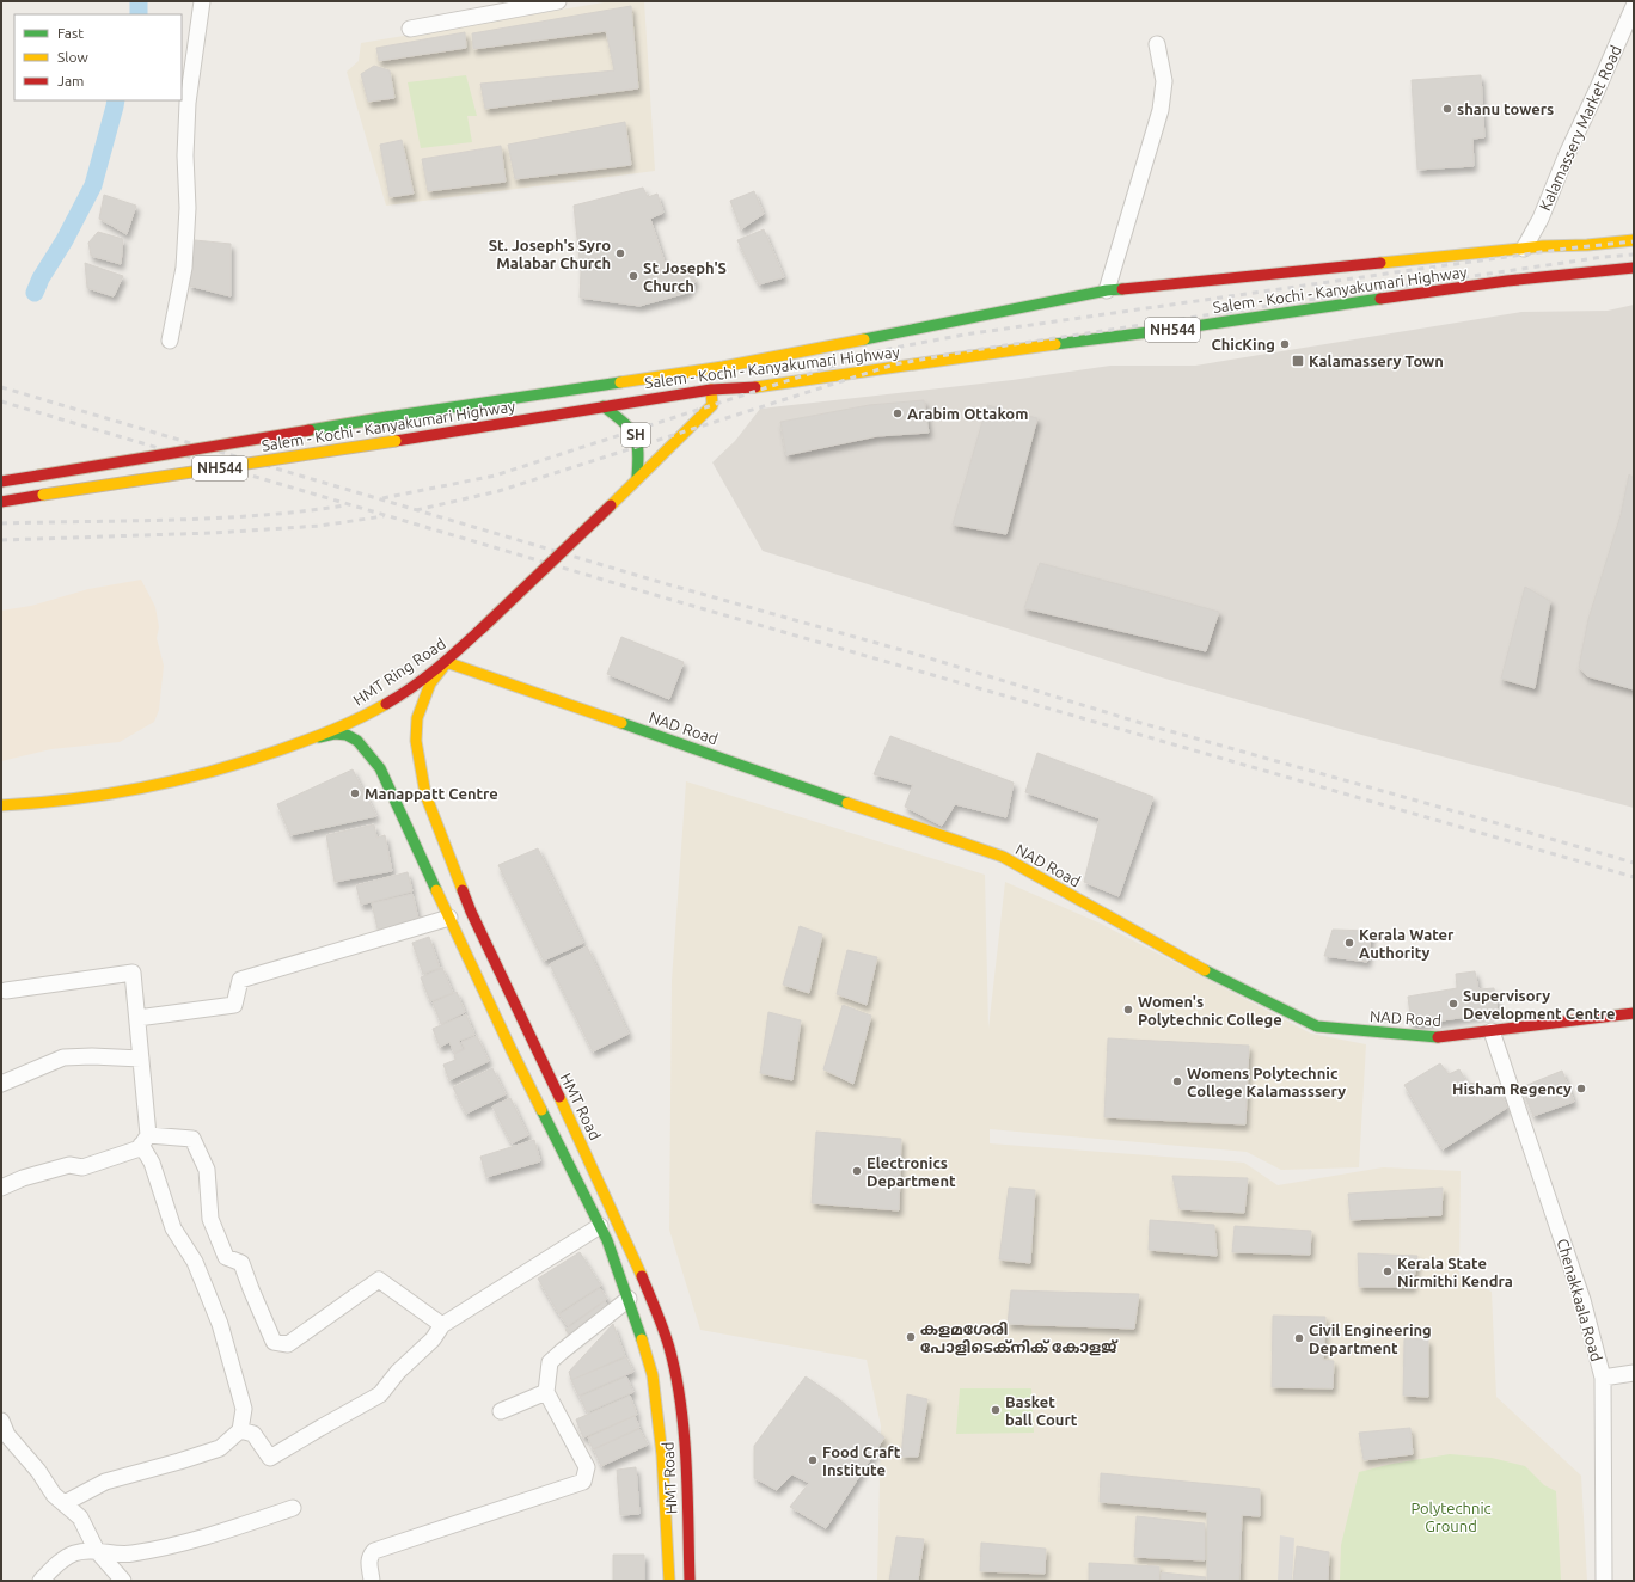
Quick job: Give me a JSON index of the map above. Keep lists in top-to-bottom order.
{
  "streets": {
    "main road": [
      "Salem - Kochi - Kanyakumari Highway",
      "NH544",
      "SH",
      "HMT Ring Road",
      "NAD Road",
      "HMT Road"
    ],
    "street": ["Kalamassery Market Road", "Chenakkaala Road"]
  },
  "crossings": [
    ["Kalamassery Market Road", "Salem - Kochi - Kanyakumari Highway"],
    ["Salem - Kochi - Kanyakumari Highway", "SH"],
    ["Salem - Kochi - Kanyakumari Highway", "HMT Ring Road"],
    ["SH", "HMT Ring Road"],
    ["HMT Ring Road", "NAD Road"],
    ["HMT Ring Road", "HMT Road"],
    ["NAD Road", "HMT Road"],
    ["NAD Road", "Chenakkaala Road"]
  ],
  "parks": ["Polytechnic Ground"],
  "places": {
    "other": [
      "shanu towers",
      "St. Joseph's Syro Malabar Church",
      "St Joseph'S Church",
      "ChicKing",
      "Arabim Ottakom",
      "Manappatt Centre",
      "Kerala Water Authority",
      "Supervisory Development Centre",
      "Women's Polytechnic College",
      "Womens Polytechnic College Kalamasssery",
      "Hisham Regency",
      "Electronics Department",
      "Kerala State Nirmithi Kendra",
      "കളമശേരി പോളിടെക്നിക് കോളജ്",
      "Civil Engineering Department",
      "Basket ball Court",
      "Food Craft Institute"
    ],
    "transit": ["Kalamassery Town"]
  },
  "legend": ["Fast", "Slow", "Jam"]
}
